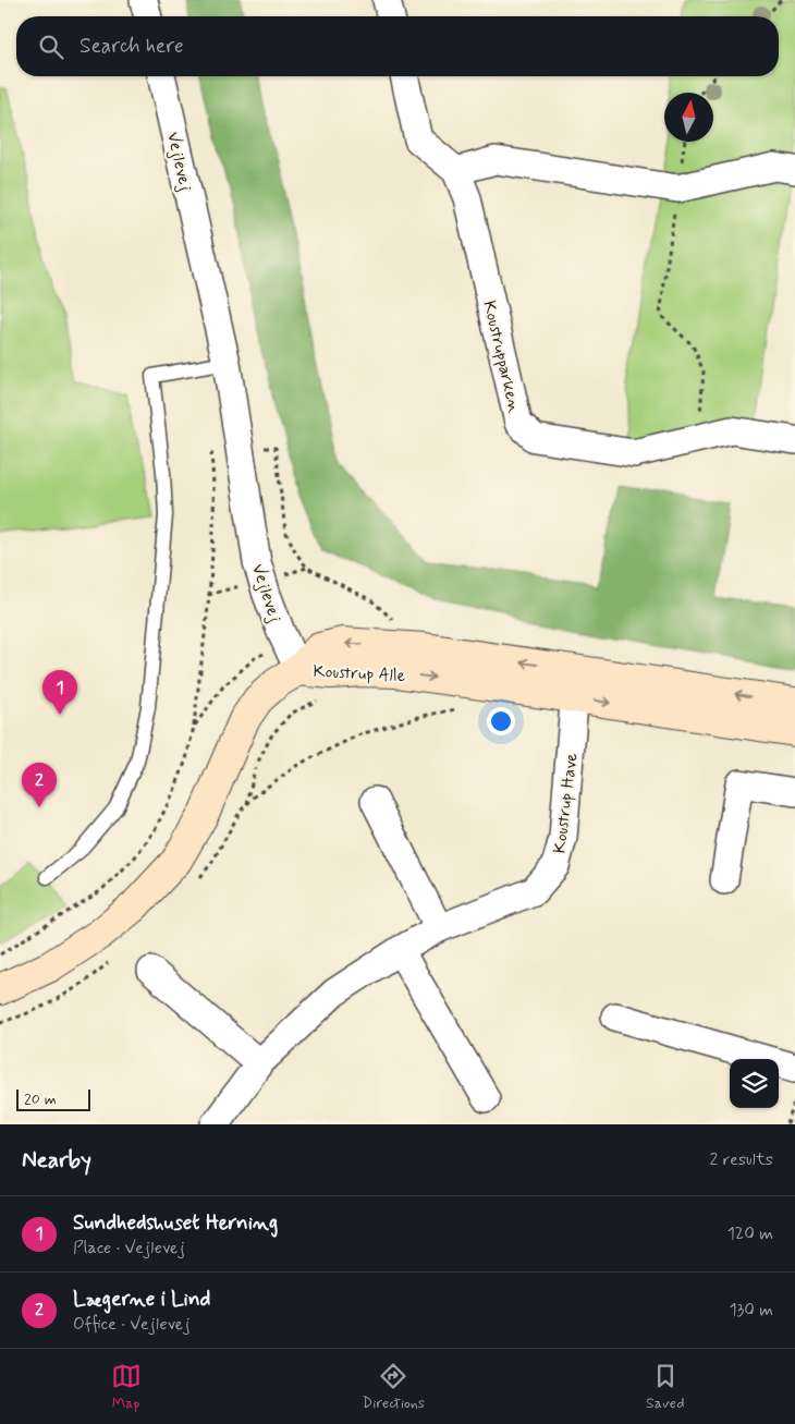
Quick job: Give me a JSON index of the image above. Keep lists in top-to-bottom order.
{
  "streets": {
    "street": [
      "Vejlevej",
      "Koustrupparken",
      "Koustrup Alle",
      "Koustrup Have"
    ]
  },
  "crossings": [
    ["Vejlevej", "Koustrup Alle"],
    ["Koustrup Alle", "Koustrup Have"]
  ],
  "scale_bar": "20 m",
  "north": "top",
  "page": {
    "search": "Search here",
    "pins": ["1", "2"],
    "scale": "20 m",
    "heading": ["Nearby", "2 results"],
    "list": [
      {
        "mark": "1",
        "name": "Sundhedshuset Herning",
        "note": "Place · Vejlevej",
        "value": "120 m"
      },
      {
        "mark": "2",
        "name": "Lægerne i Lind",
        "note": "Office · Vejlevej",
        "value": "130 m"
      }
    ],
    "nav": ["Map", "Directions", "Saved"]
  }
}
